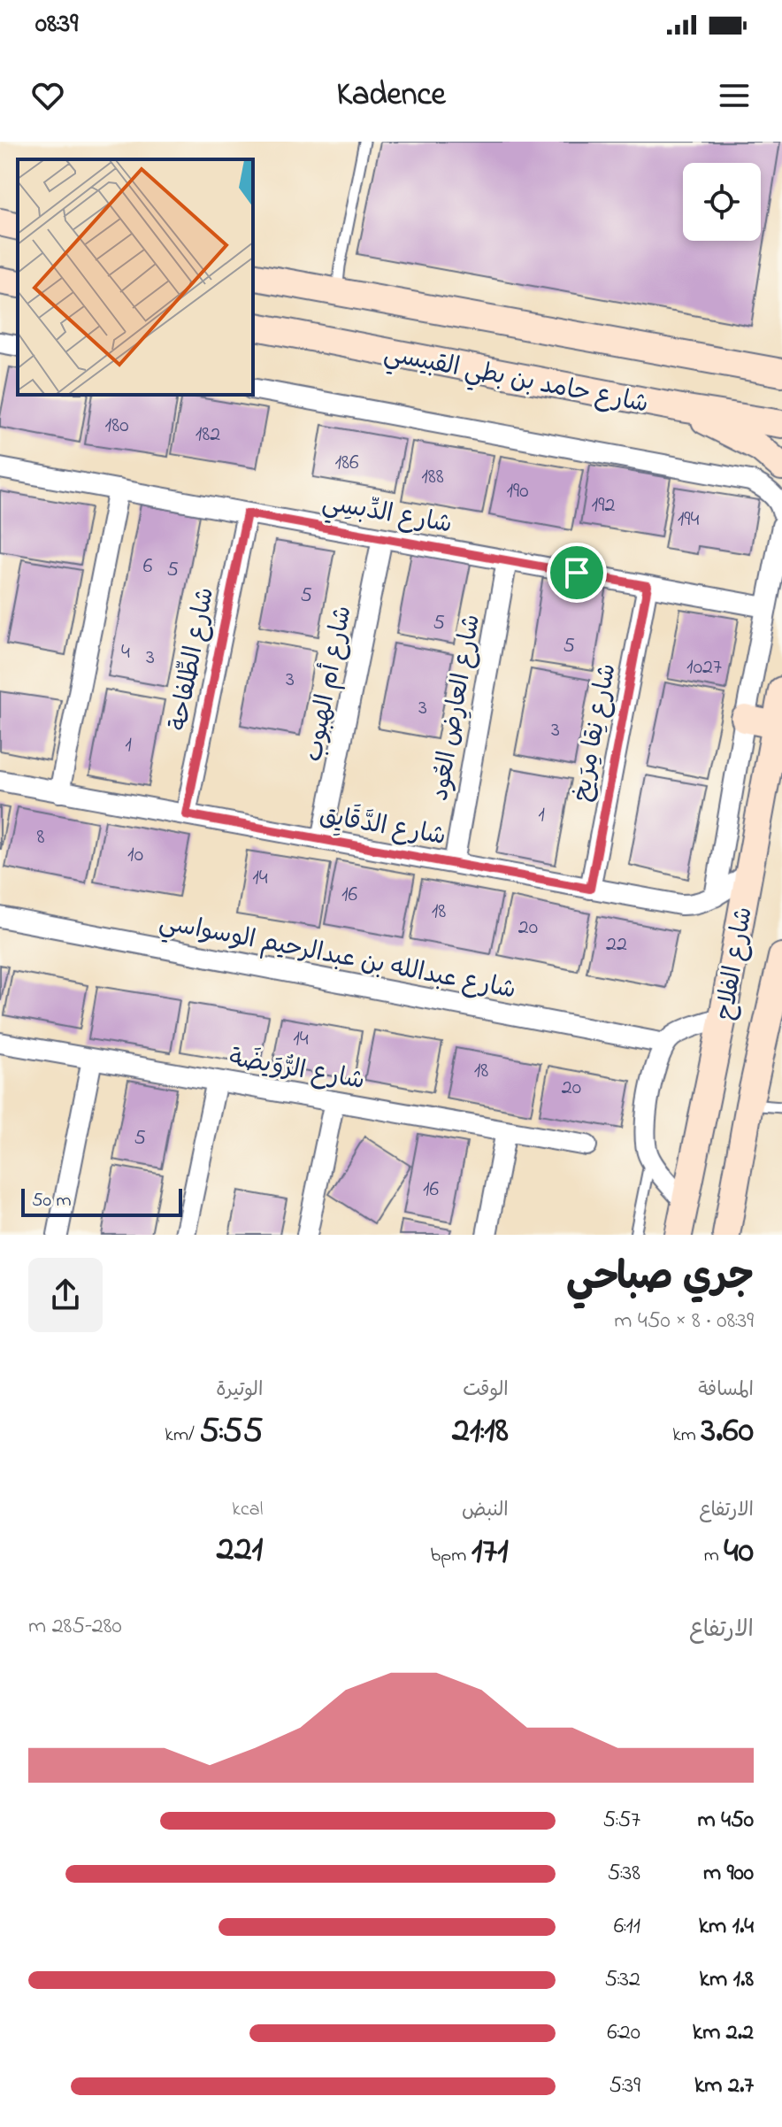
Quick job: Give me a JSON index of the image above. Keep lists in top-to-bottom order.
{
  "streets": {
    "main road": ["شارع حامد بن بطي القبيسي", "شارع الفلاح"],
    "street": [
      "شارع الدِّبسِي",
      "شارع الطِّلفاحة",
      "شارع أم الهبوب",
      "شارع العارِض العُود",
      "شارع نِقا مِرَيخ",
      "شارع الدَّقَايِق",
      "شارع عبدالله بن عبدالرحيم الوسواسي",
      "شارع الرُّوَيضَة"
    ]
  },
  "crossings": [
    ["شارع الدِّبسِي", "شارع الطِّلفاحة"],
    ["شارع الدِّبسِي", "شارع أم الهبوب"],
    ["شارع الدِّبسِي", "شارع العارِض العُود"],
    ["شارع الدِّبسِي", "شارع نِقا مِرَيخ"],
    ["شارع الطِّلفاحة", "شارع الدَّقَايِق"],
    ["شارع أم الهبوب", "شارع الدَّقَايِق"],
    ["شارع العارِض العُود", "شارع الدَّقَايِق"],
    ["شارع نِقا مِرَيخ", "شارع الدَّقَايِق"],
    ["شارع الدَّقَايِق", "شارع الفلاح"]
  ],
  "house_numbers": [
    "180",
    "182",
    "186",
    "188",
    "190",
    "192",
    "194",
    "6",
    "5",
    "5",
    "5",
    "5",
    "4",
    "3",
    "1027",
    "3",
    "3",
    "3",
    "1",
    "1",
    "8",
    "10",
    "14",
    "16",
    "18",
    "20",
    "22",
    "14",
    "18",
    "20",
    "5",
    "16"
  ],
  "scale_bar": "50 m",
  "page": {
    "status": "08:39",
    "header": "Kadence",
    "scale": "50 m",
    "heading": ["جري صباحي", "08:39 · 8 × 450 m"],
    "stats": [
      ["المسافة", "3.60 km"],
      ["الوقت", "21:18"],
      ["الوتيرة", "5:55 /km"],
      ["الارتفاع", "40 m"],
      ["النبض", "171 bpm"],
      ["kcal", "221"]
    ],
    "chart": ["الارتفاع", "280–285 m"],
    "list": [
      {
        "name": "450 m",
        "note": "5:57"
      },
      {
        "name": "900 m",
        "note": "5:38"
      },
      {
        "name": "1.4 km",
        "note": "6:11"
      },
      {
        "name": "1.8 km",
        "note": "5:32"
      },
      {
        "name": "2.2 km",
        "note": "6:20"
      },
      {
        "name": "2.7 km",
        "note": "5:39"
      }
    ]
  }
}
